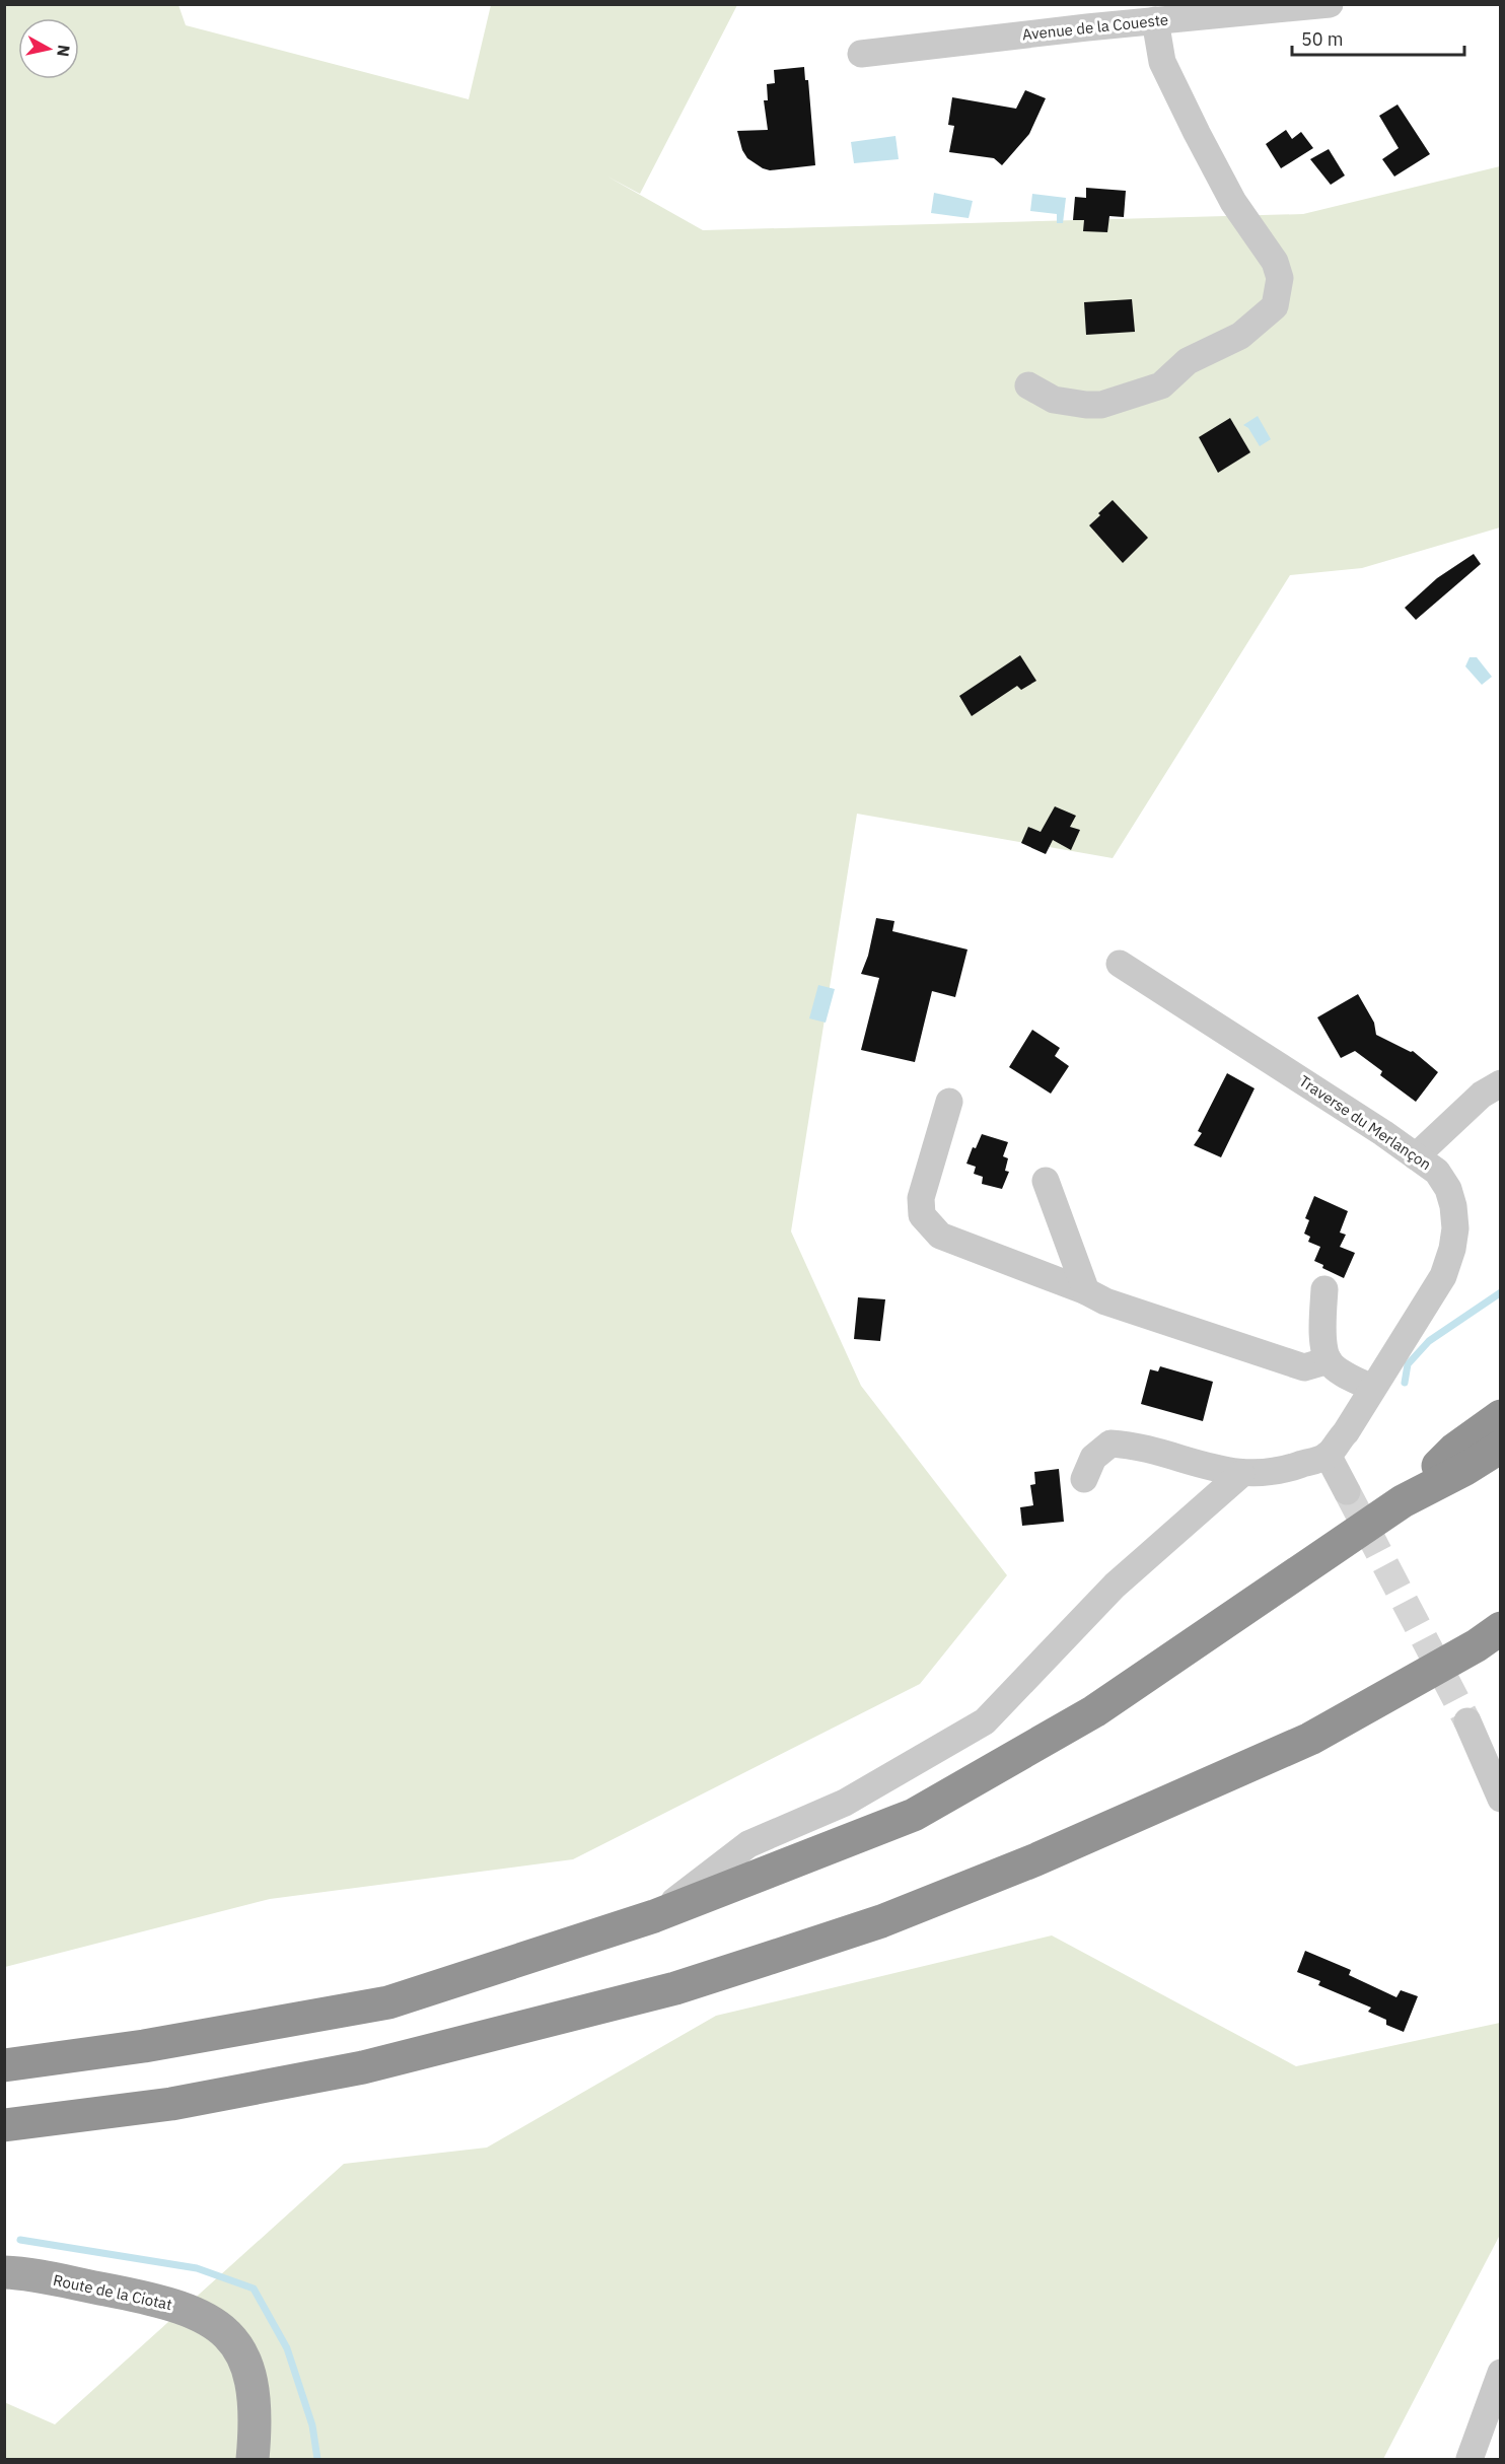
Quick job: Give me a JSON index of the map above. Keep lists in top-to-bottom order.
{
  "streets": {
    "main road": ["Route de la Ciotat"],
    "street": ["Avenue de la Coueste", "Traverse du Merlançon"]
  },
  "scale_bar": "50 m",
  "north": "right"
}
